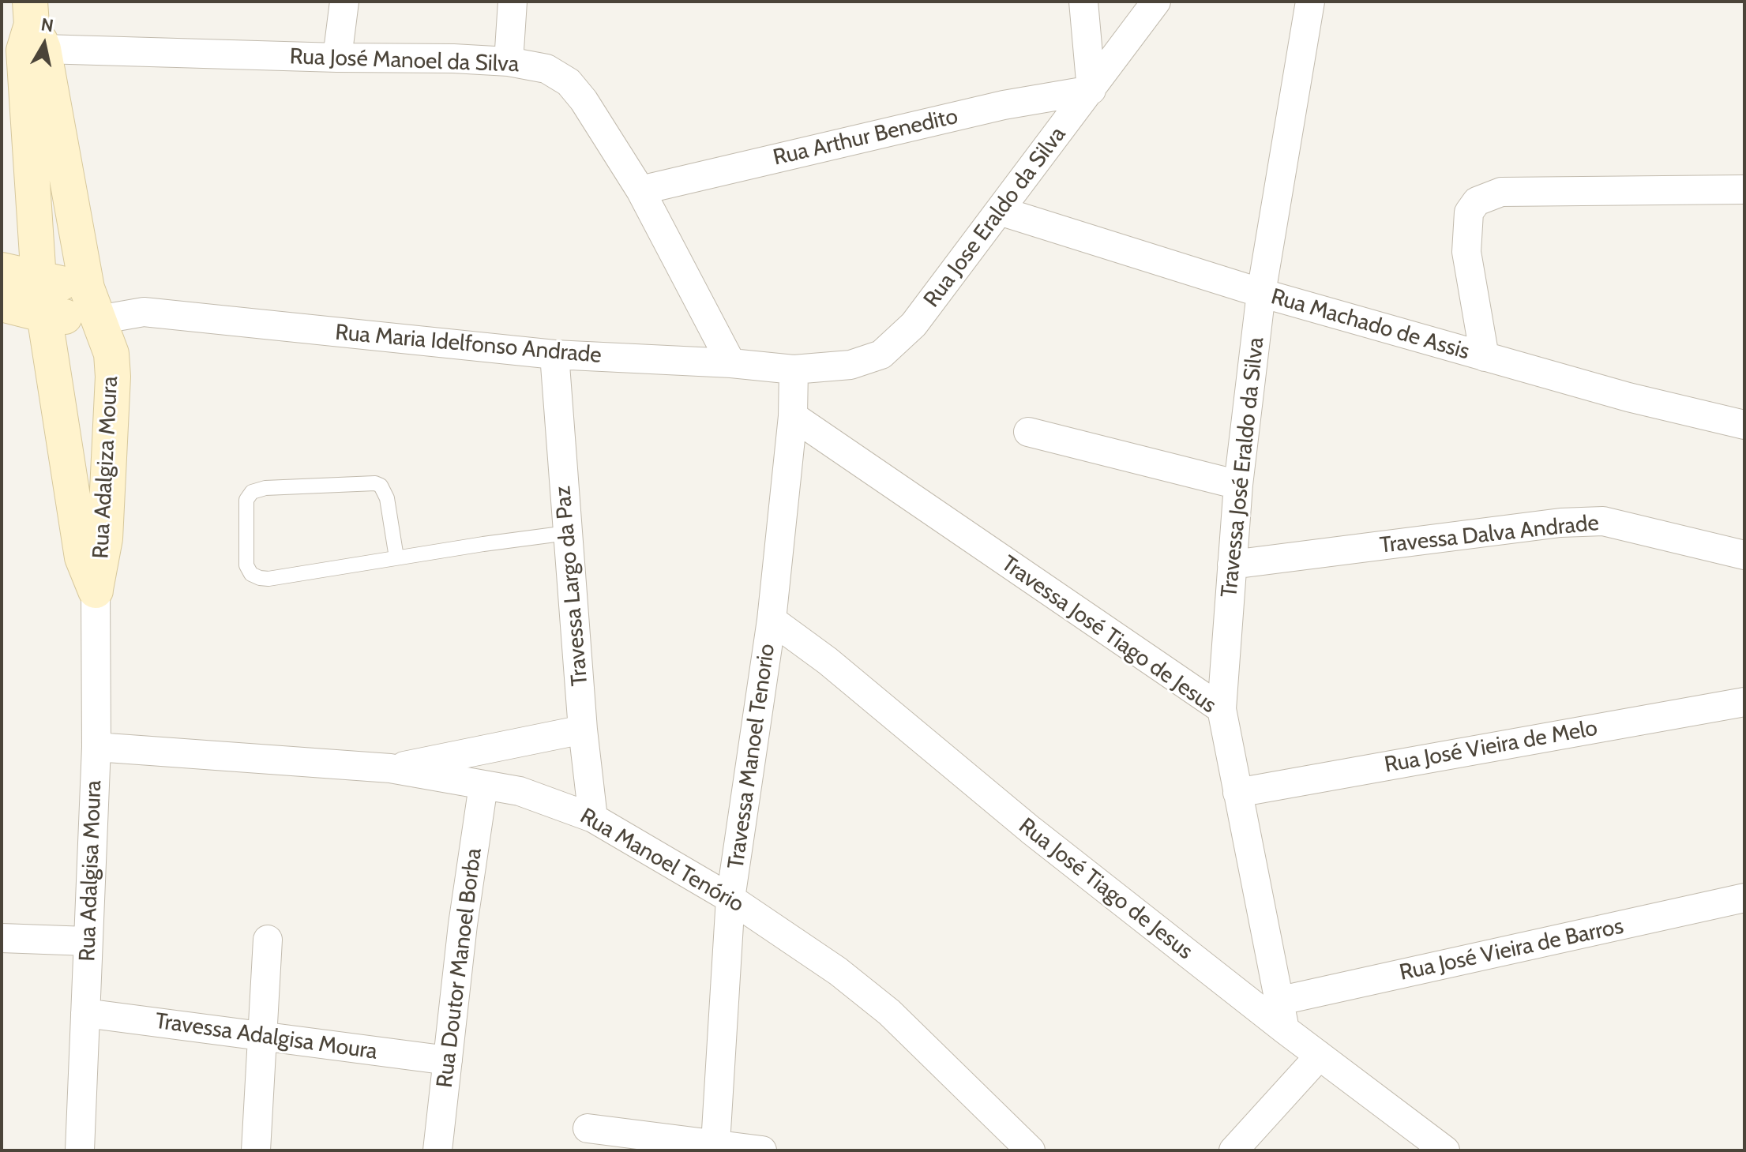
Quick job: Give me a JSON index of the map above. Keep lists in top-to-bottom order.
{
  "streets": {
    "street": [
      "Rua José Manoel da Silva",
      "Rua Arthur Benedito",
      "Rua Jose Eraldo da Silva",
      "Rua Machado de Assis",
      "Rua Maria Idelfonso Andrade",
      "Rua Adalgiza Moura",
      "Travessa José Eraldo da Silva",
      "Travessa Dalva Andrade",
      "Travessa Largo da Paz",
      "Travessa José Tiago de Jesus",
      "Rua José Vieira de Melo",
      "Travessa Manoel Tenorio",
      "Rua Manoel Tenório",
      "Rua Adalgisa Moura",
      "Rua José Tiago de Jesus",
      "Rua José Vieira de Barros",
      "Rua Doutor Manoel Borba",
      "Travessa Adalgisa Moura"
    ]
  },
  "crossings": [
    ["Rua José Manoel da Silva", "Rua Arthur Benedito"],
    ["Rua José Manoel da Silva", "Rua Maria Idelfonso Andrade"],
    ["Rua José Manoel da Silva", "Rua Adalgiza Moura"],
    ["Rua Arthur Benedito", "Rua Jose Eraldo da Silva"],
    ["Rua Jose Eraldo da Silva", "Rua Machado de Assis"],
    ["Rua Jose Eraldo da Silva", "Rua Maria Idelfonso Andrade"],
    ["Rua Jose Eraldo da Silva", "Travessa Manoel Tenorio"],
    ["Rua Machado de Assis", "Travessa José Eraldo da Silva"],
    ["Rua Maria Idelfonso Andrade", "Rua Adalgiza Moura"],
    ["Rua Maria Idelfonso Andrade", "Travessa Largo da Paz"],
    ["Rua Maria Idelfonso Andrade", "Travessa Manoel Tenorio"],
    ["Rua Adalgiza Moura", "Rua Adalgisa Moura"],
    ["Travessa José Eraldo da Silva", "Travessa Dalva Andrade"],
    ["Travessa José Eraldo da Silva", "Travessa José Tiago de Jesus"],
    ["Travessa Largo da Paz", "Rua Manoel Tenório"],
    ["Travessa José Tiago de Jesus", "Rua José Vieira de Melo"],
    ["Travessa José Tiago de Jesus", "Travessa Manoel Tenorio"],
    ["Travessa José Tiago de Jesus", "Rua José Tiago de Jesus"],
    ["Travessa José Tiago de Jesus", "Rua José Vieira de Barros"],
    ["Travessa Manoel Tenorio", "Rua Manoel Tenório"],
    ["Travessa Manoel Tenorio", "Rua José Tiago de Jesus"],
    ["Rua Manoel Tenório", "Rua Adalgisa Moura"],
    ["Rua Manoel Tenório", "Rua Doutor Manoel Borba"],
    ["Rua Adalgisa Moura", "Travessa Adalgisa Moura"],
    ["Rua Doutor Manoel Borba", "Travessa Adalgisa Moura"]
  ],
  "north": "top"
}
